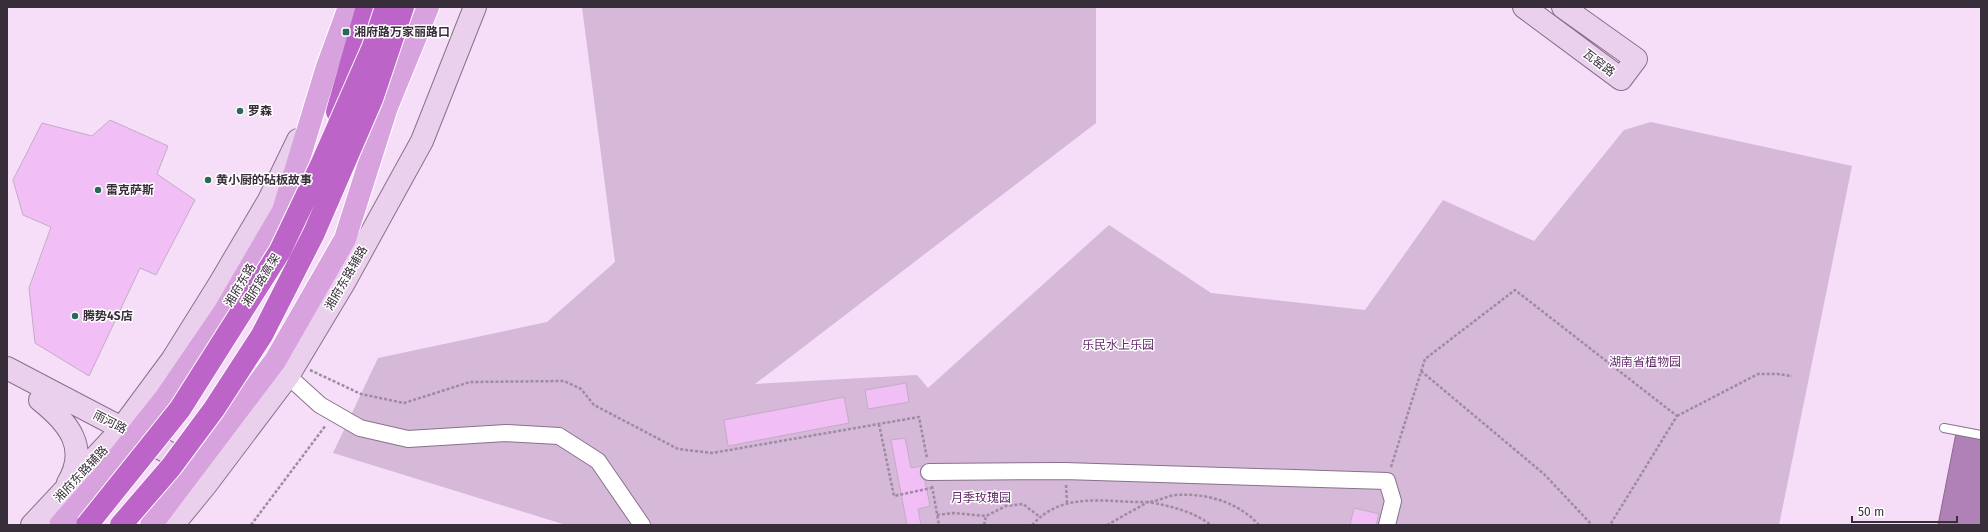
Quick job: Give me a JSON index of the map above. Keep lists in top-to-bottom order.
{
  "streets": {
    "highway": ["湘府路高架"],
    "main road": [
      "瓦窑路",
      "湘府东路辅路",
      "湘府东路",
      "雨河路"
    ]
  },
  "crossings": [
    ["湘府东路辅路", "湘府东路"],
    ["湘府东路辅路", "雨河路"],
    ["湘府东路", "雨河路"]
  ],
  "parks": ["乐民水上乐园", "湖南省植物园", "月季玫瑰园"],
  "places": {
    "transit": ["湘府路万家丽路口"],
    "other": [
      "罗森",
      "黄小厨的砧板故事",
      "雷克萨斯",
      "腾势4S店"
    ]
  },
  "scale_bar": "50 m"
}
